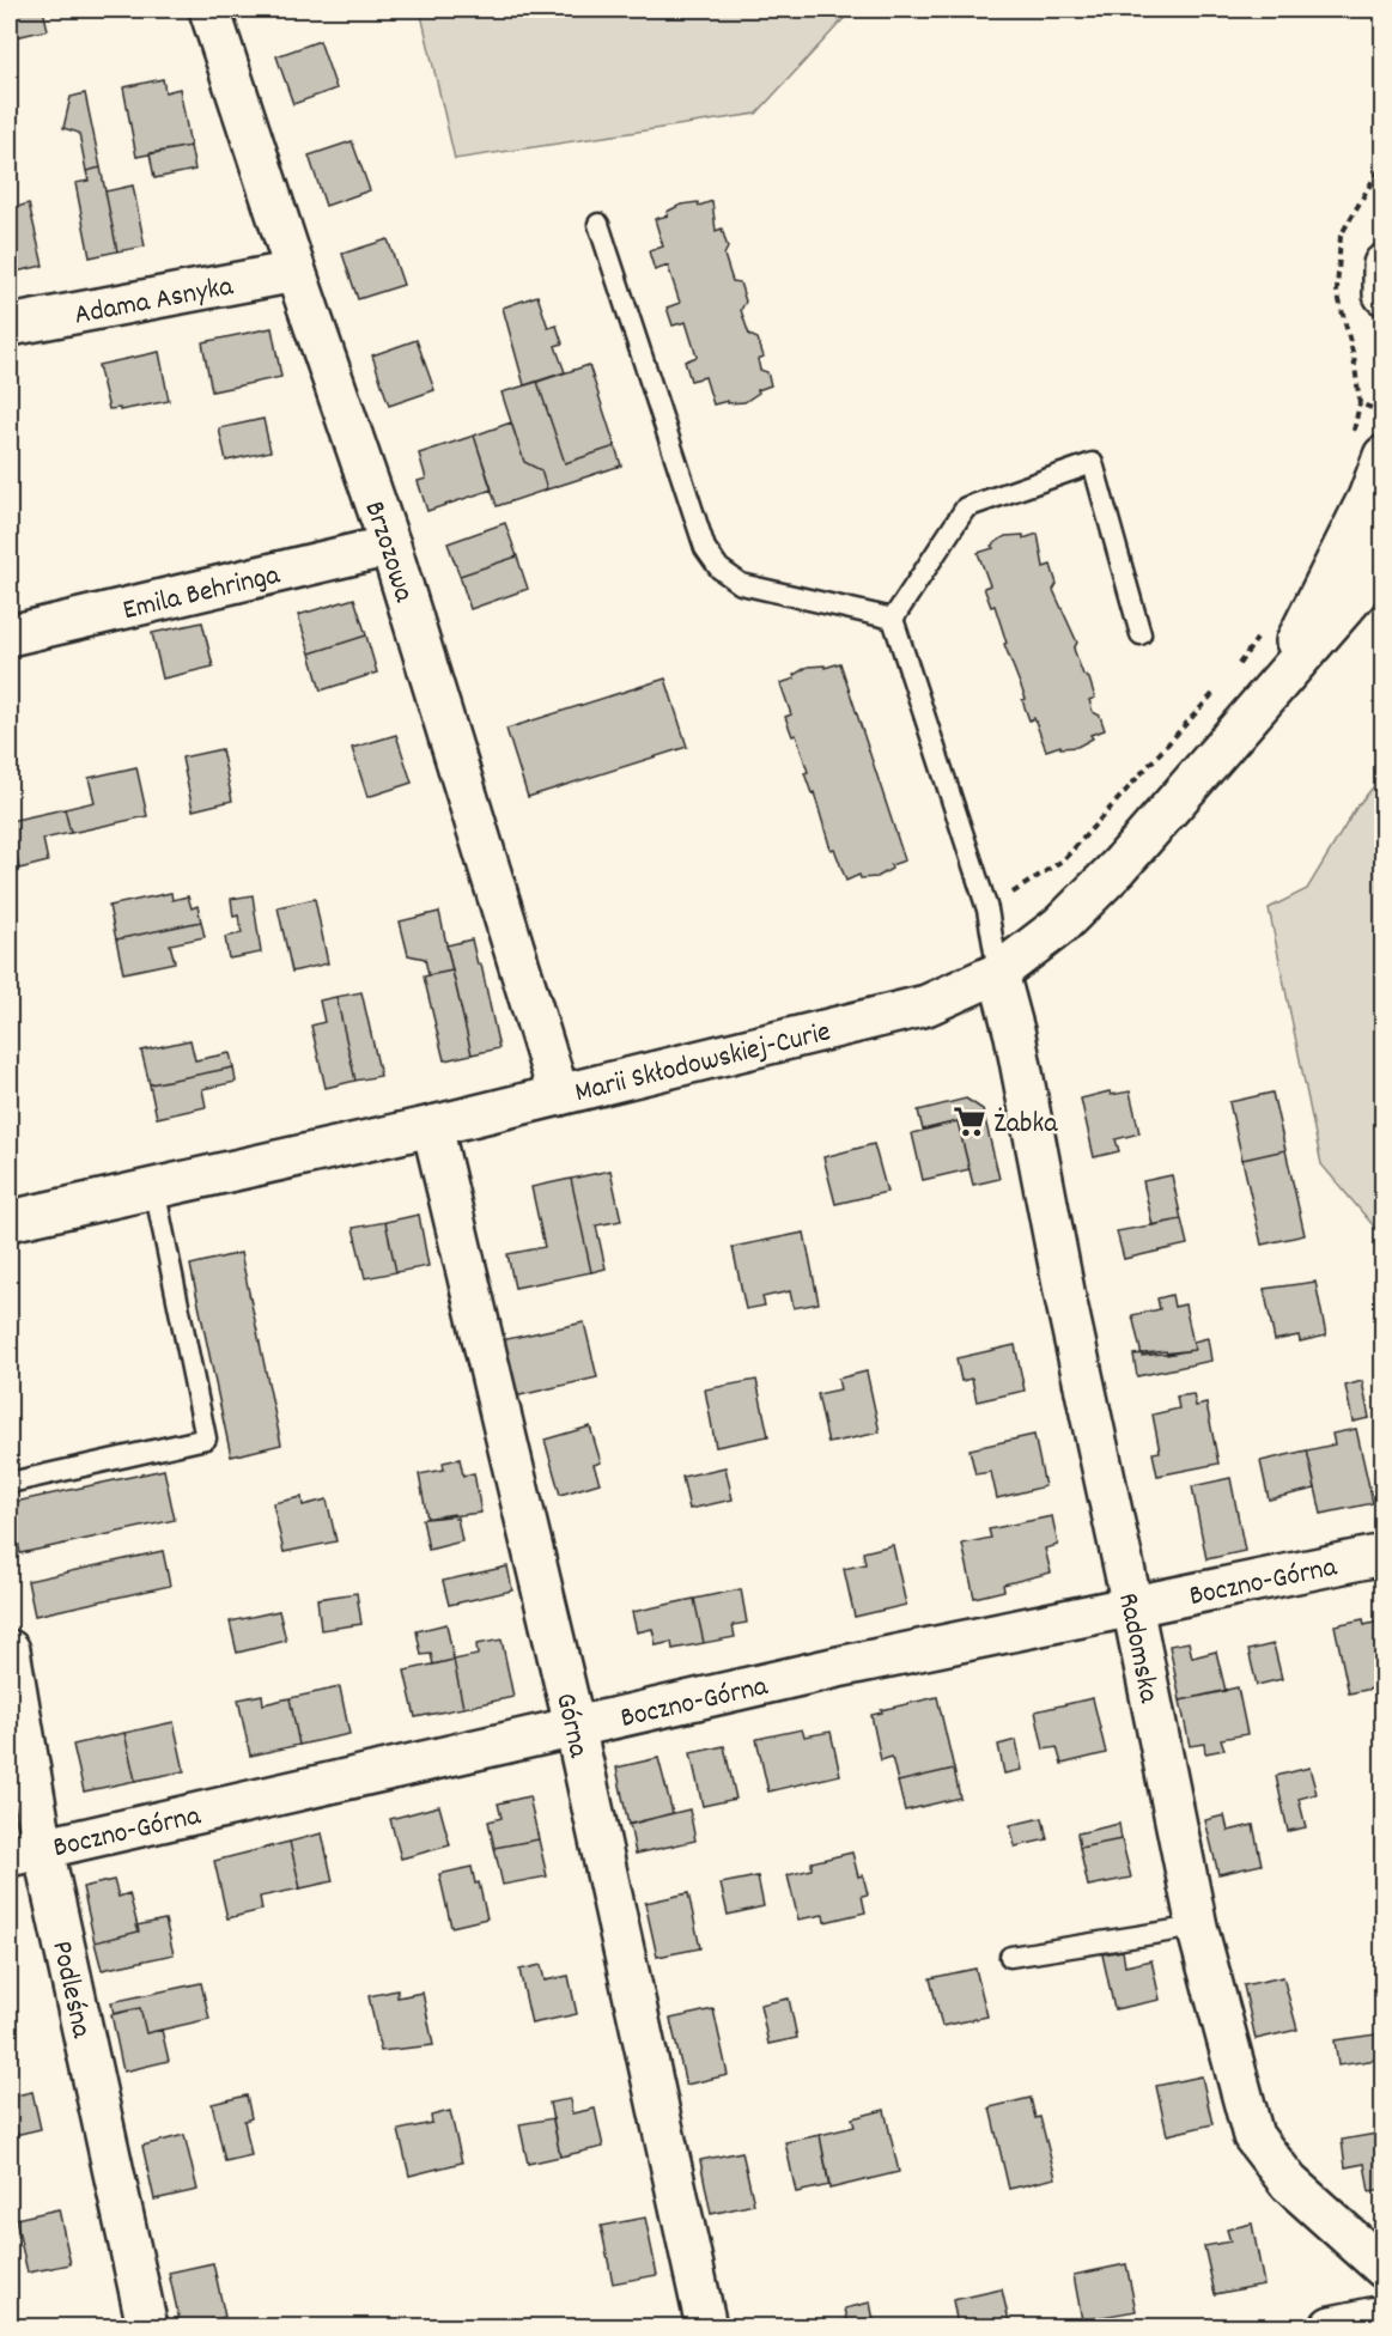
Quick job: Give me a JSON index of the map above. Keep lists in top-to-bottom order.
{
  "streets": {
    "street": [
      "Adama Asnyka",
      "Brzozowa",
      "Emila Behringa",
      "Marii Skłodowskiej-Curie",
      "Boczno-Górna",
      "Radomska",
      "Górna",
      "Podleśna"
    ]
  },
  "crossings": [
    ["Adama Asnyka", "Brzozowa"],
    ["Brzozowa", "Emila Behringa"],
    ["Brzozowa", "Marii Skłodowskiej-Curie"],
    ["Marii Skłodowskiej-Curie", "Radomska"],
    ["Marii Skłodowskiej-Curie", "Górna"],
    ["Boczno-Górna", "Radomska"],
    ["Boczno-Górna", "Górna"],
    ["Boczno-Górna", "Podleśna"]
  ],
  "places": {
    "supermarket": ["Żabka"]
  }
}
